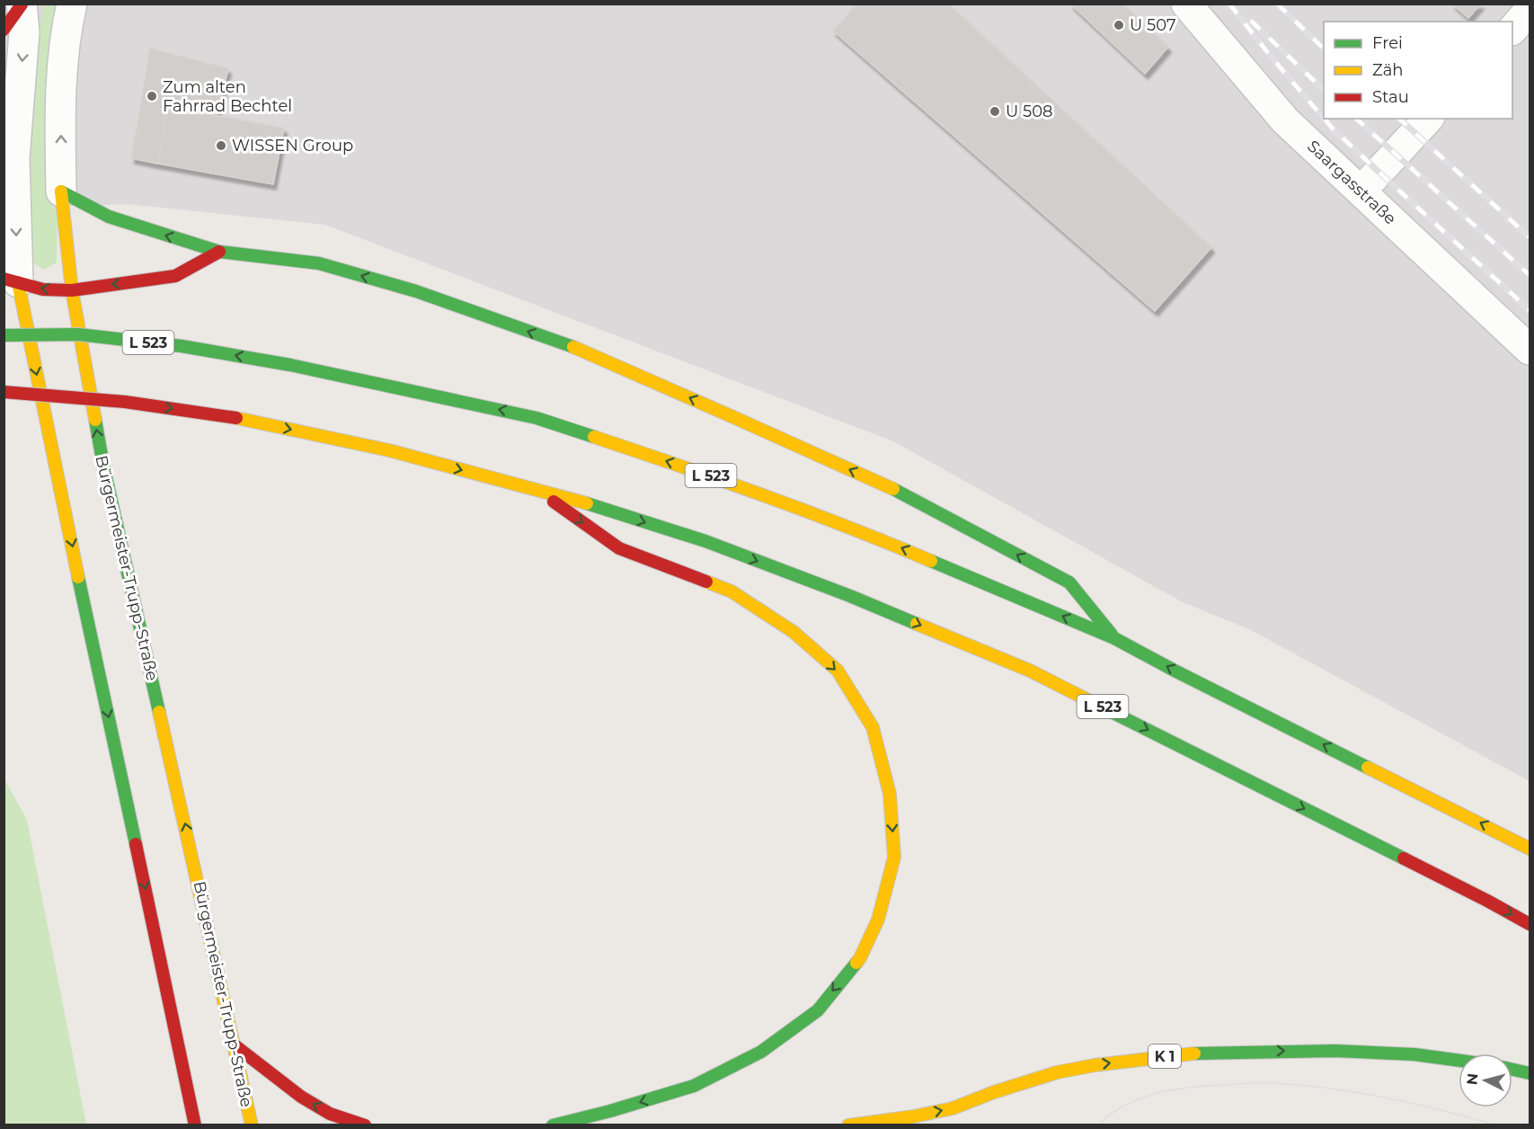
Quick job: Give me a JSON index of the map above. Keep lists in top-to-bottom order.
{
  "streets": {
    "main road": ["L 523", "Bürgermeister-Trupp-Straße", "K 1"],
    "street": ["Saargasstraße"]
  },
  "one_way": ["Bürgermeister-Trupp-Straße"],
  "places": [
    "U 507",
    "Zum alten Fahrrad Bechtel",
    "U 508",
    "WISSEN Group"
  ],
  "legend": ["Frei", "Zäh", "Stau"],
  "north": "left"
}
